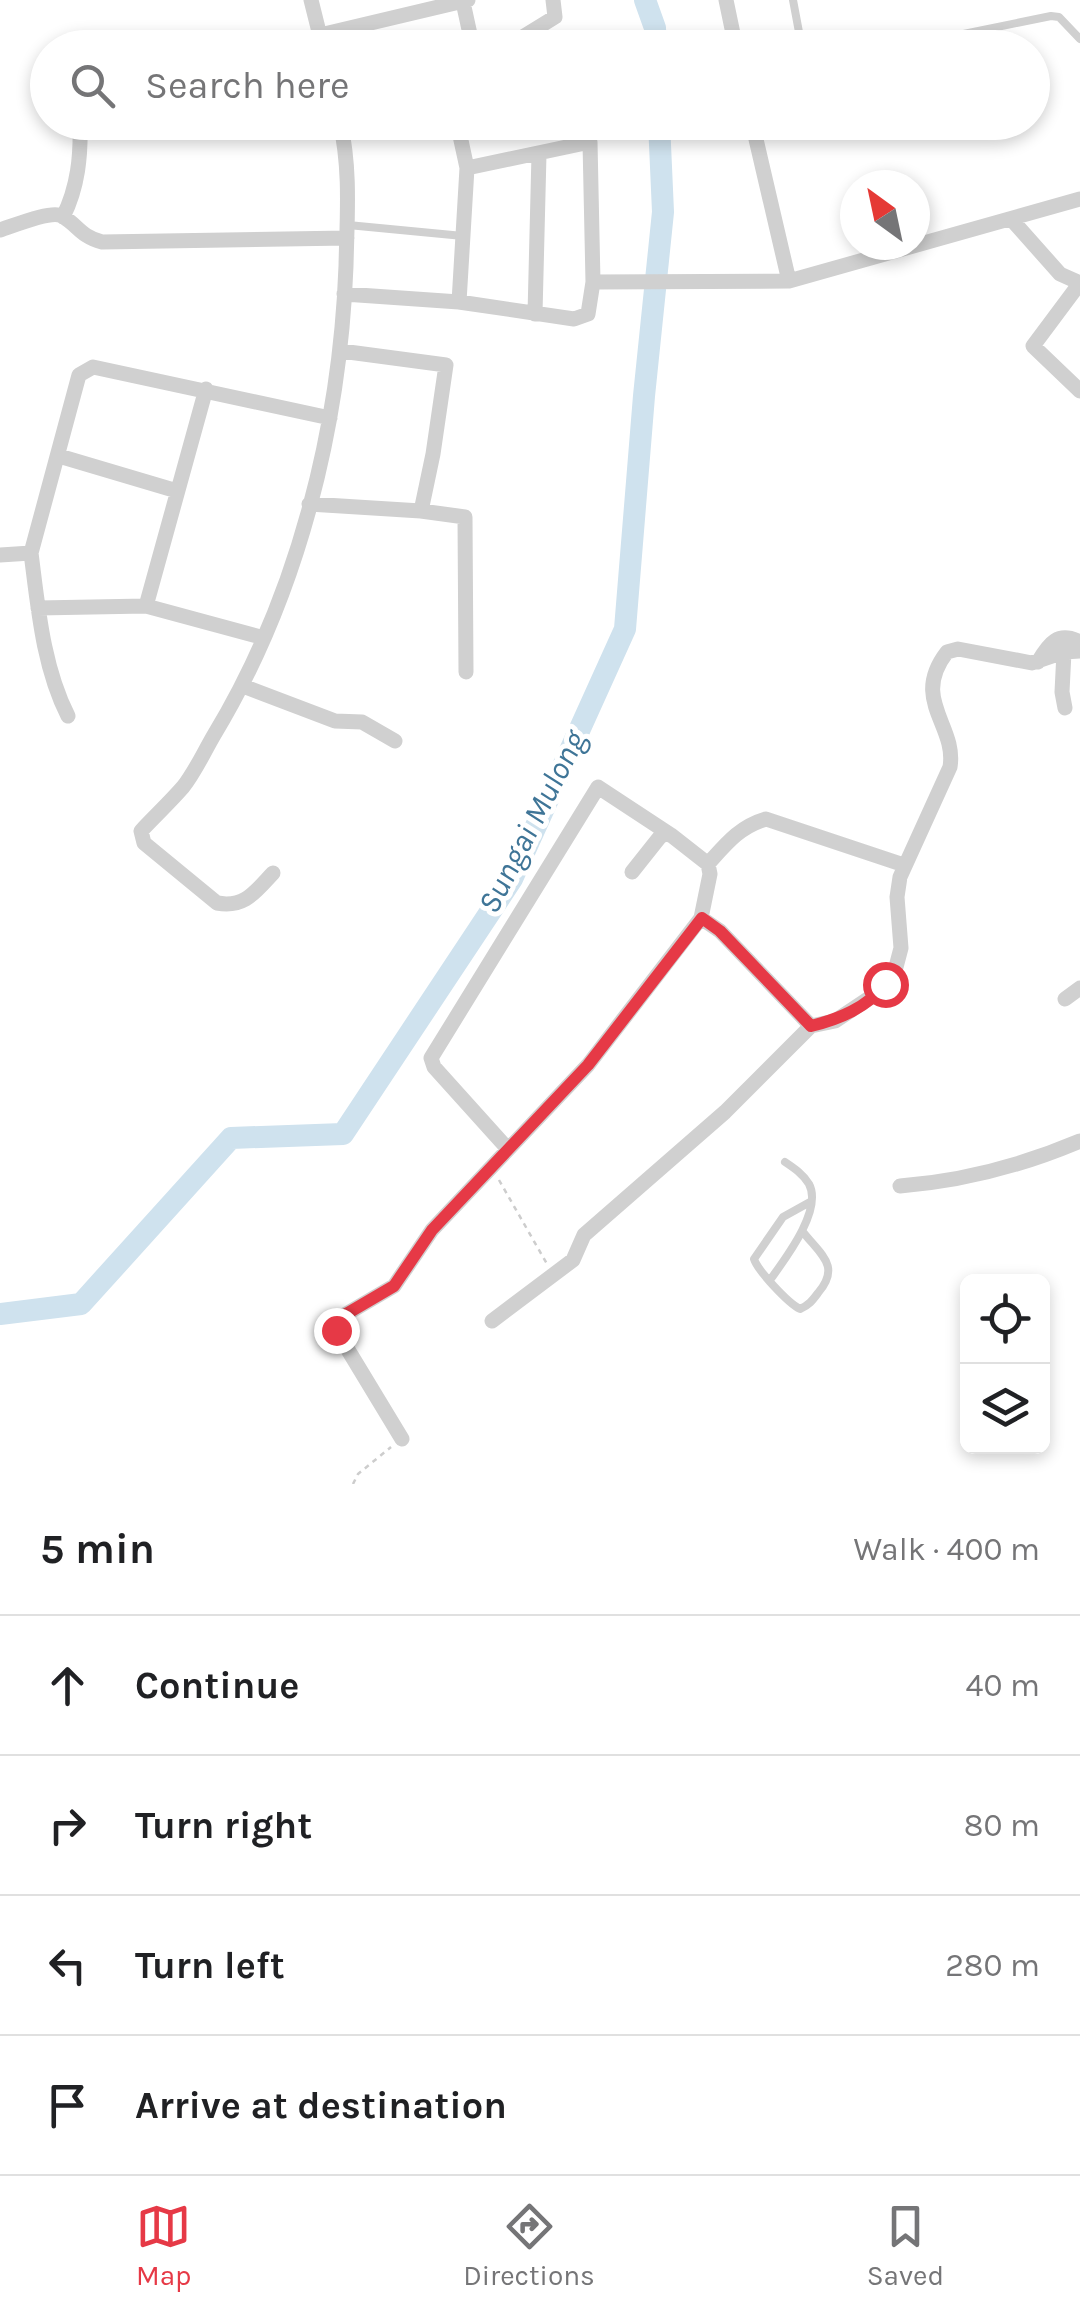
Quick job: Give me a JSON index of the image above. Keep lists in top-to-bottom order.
{
  "water": ["Sungai Mulong"],
  "north": "top left",
  "page": {
    "search": "Search here",
    "heading": ["5 min", "Walk · 400 m"],
    "list": [
      ["Continue", "40 m"],
      ["Turn right", "80 m"],
      ["Turn left", "280 m"],
      "Arrive at destination"
    ],
    "nav": ["Map", "Directions", "Saved"]
  }
}
